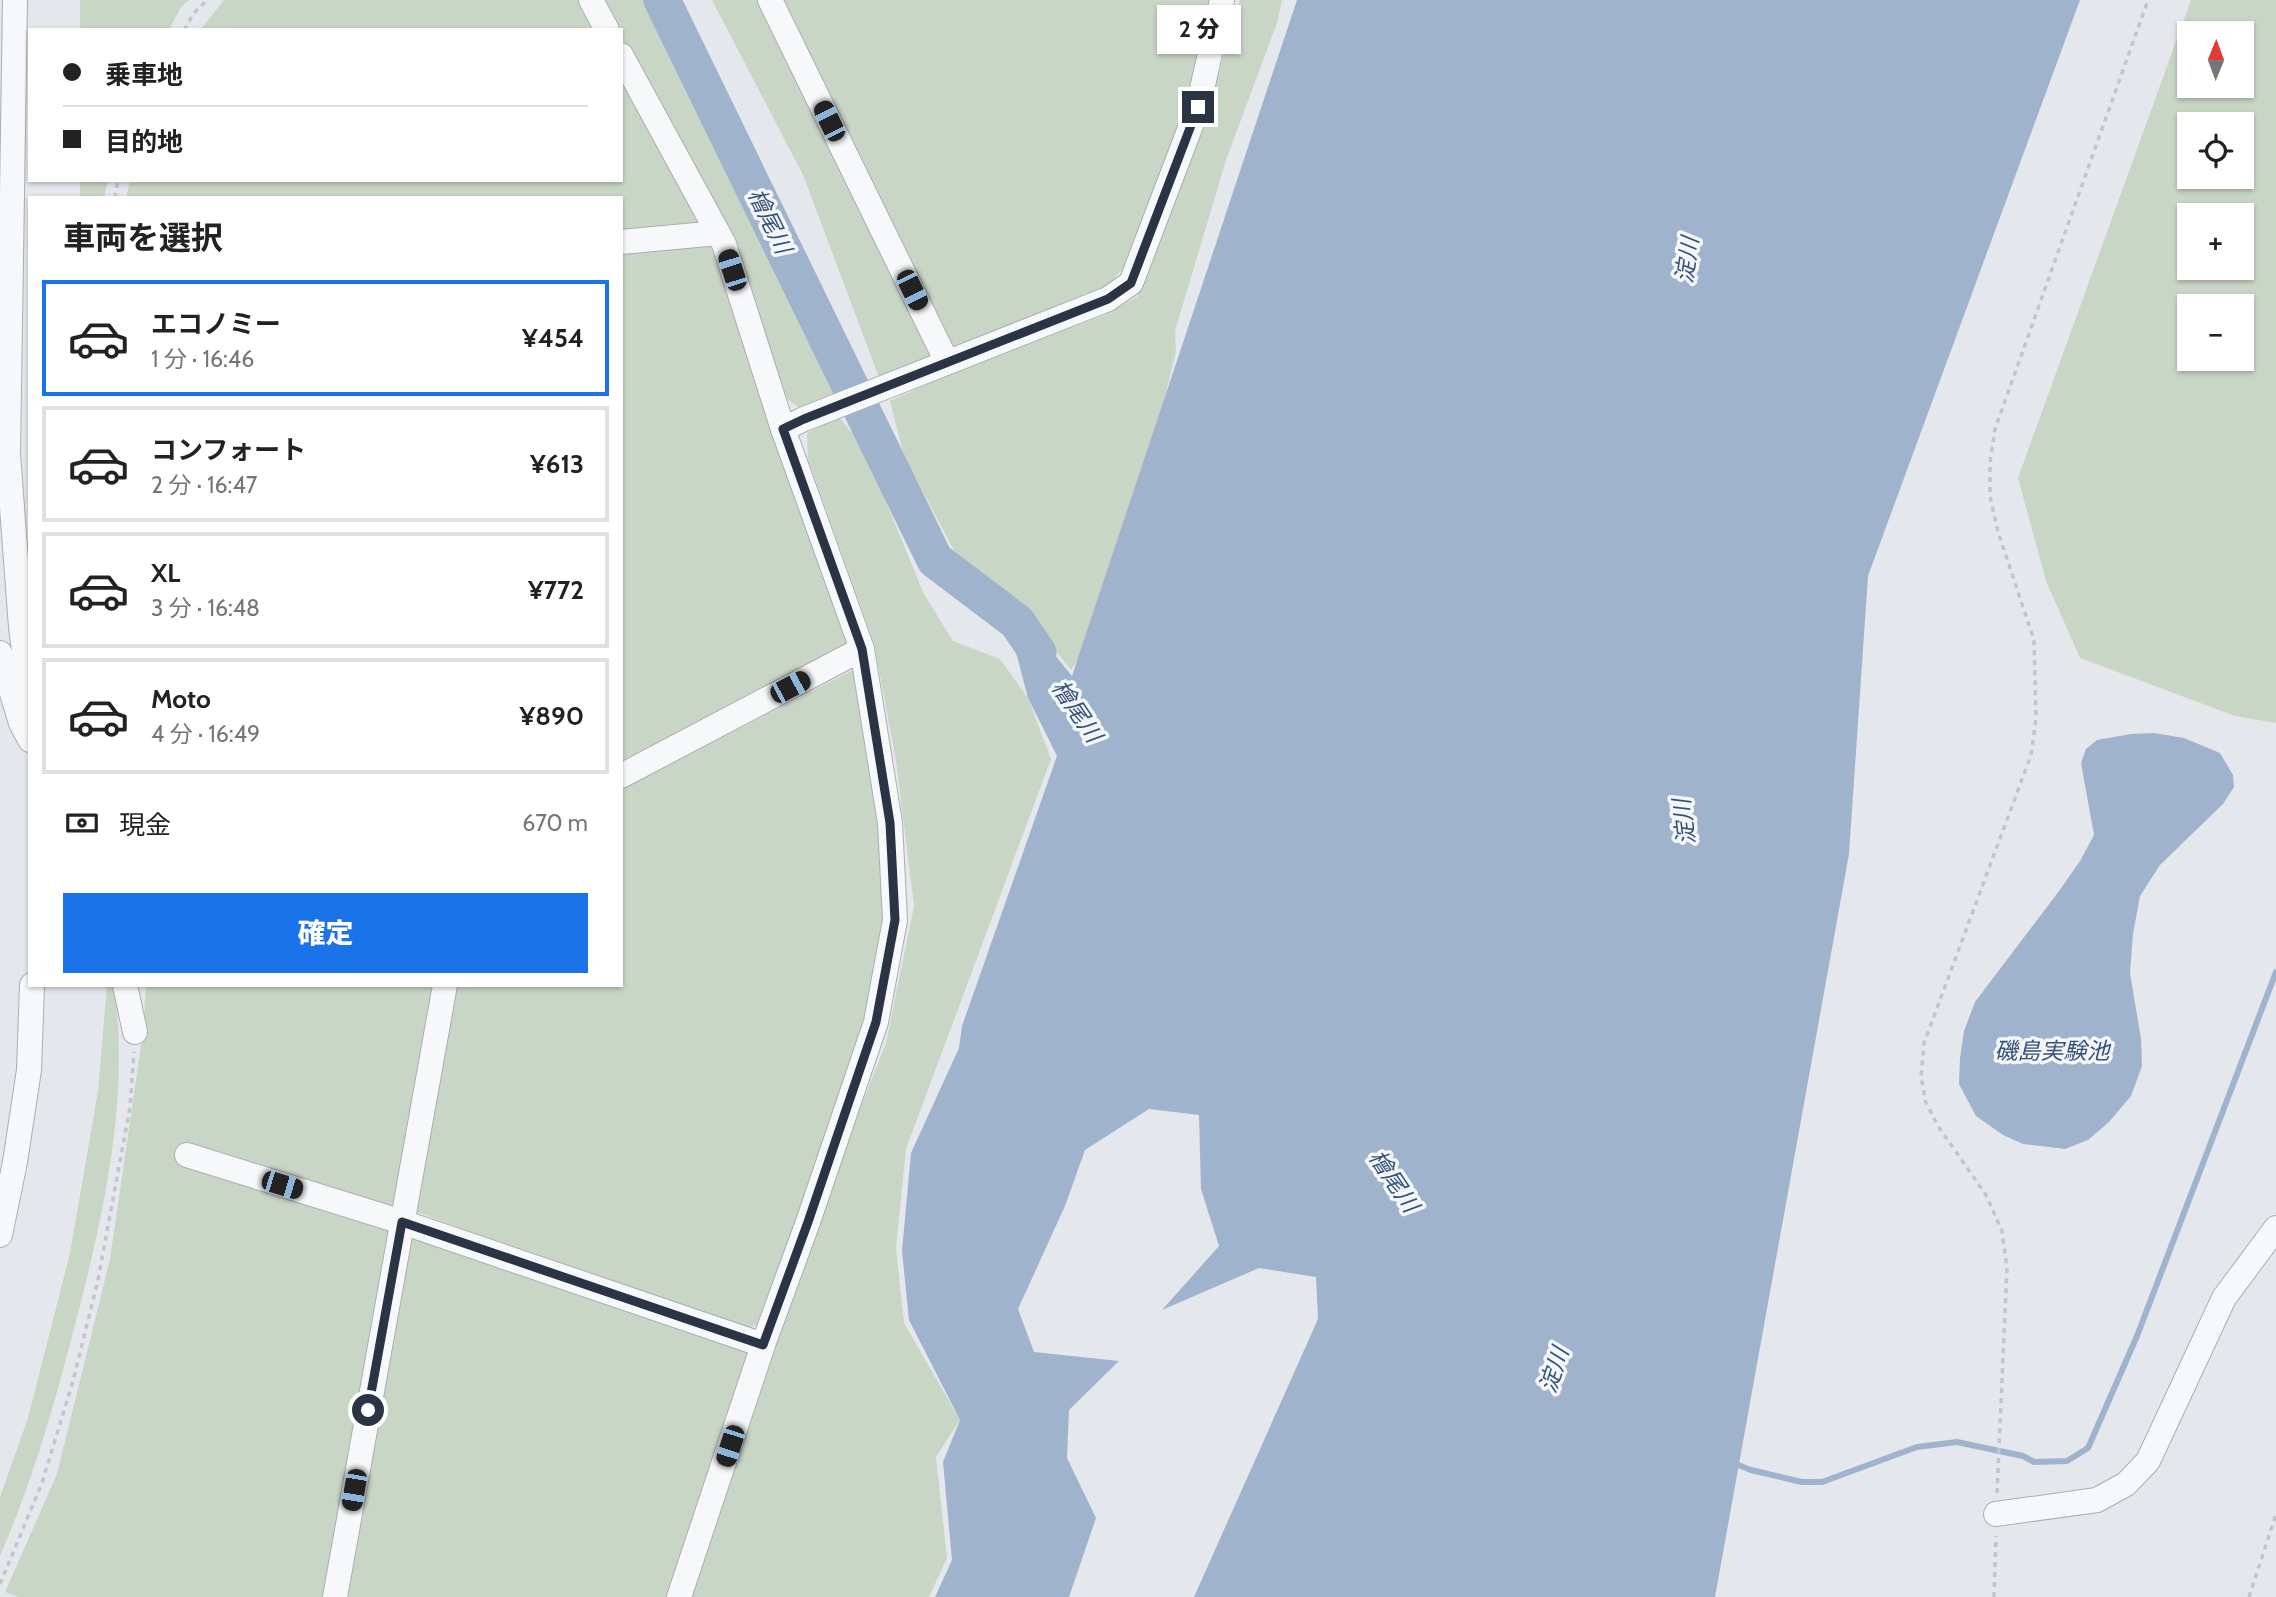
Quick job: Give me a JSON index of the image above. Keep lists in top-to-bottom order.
{
  "water": ["檜尾川", "淀川", "磯島実験池"],
  "north": "top",
  "page": {
    "bubble": "2 分",
    "map_buttons": ["+", "−"],
    "banner": ["乗車地", "目的地"],
    "heading": "車両を選択",
    "list": [
      {
        "name": "エコノミー",
        "note": "1 分 · 16:46",
        "value": "¥454"
      },
      {
        "name": "コンフォート",
        "note": "2 分 · 16:47",
        "value": "¥613"
      },
      {
        "name": "XL",
        "note": "3 分 · 16:48",
        "value": "¥772"
      },
      {
        "name": "Moto",
        "note": "4 分 · 16:49",
        "value": "¥890"
      }
    ],
    "pay": ["現金", "670 m"],
    "buttons": "確定"
  }
}
